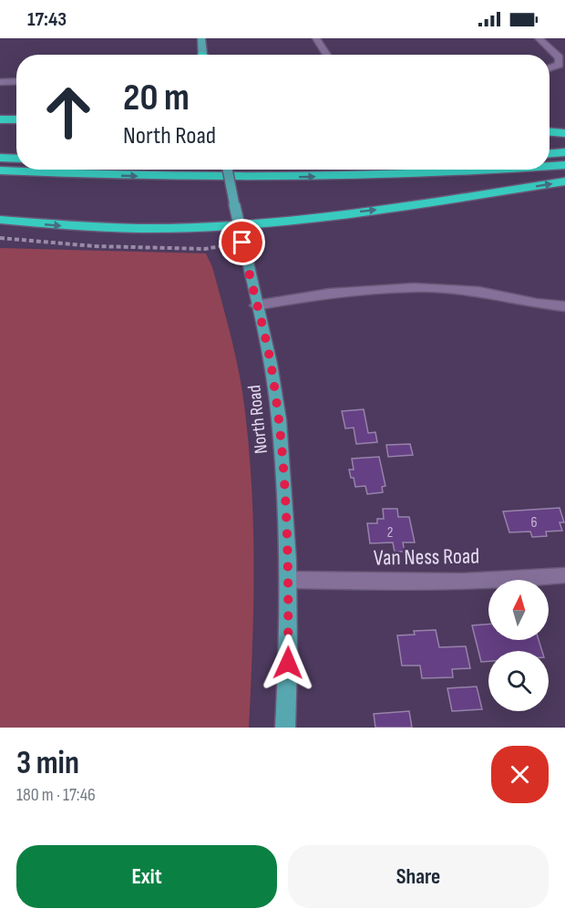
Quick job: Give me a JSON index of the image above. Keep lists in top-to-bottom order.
{
  "streets": {
    "main road": ["North Road"],
    "street": ["Van Ness Road"]
  },
  "crossings": [
    ["North Road", "Van Ness Road"]
  ],
  "house_numbers": ["6", "2"],
  "north": "top",
  "page": {
    "status": "17:43",
    "turn": ["20 m", "North Road"],
    "heading": ["3 min", "180 m · 17:46"],
    "buttons": ["Exit", "Share"]
  }
}
